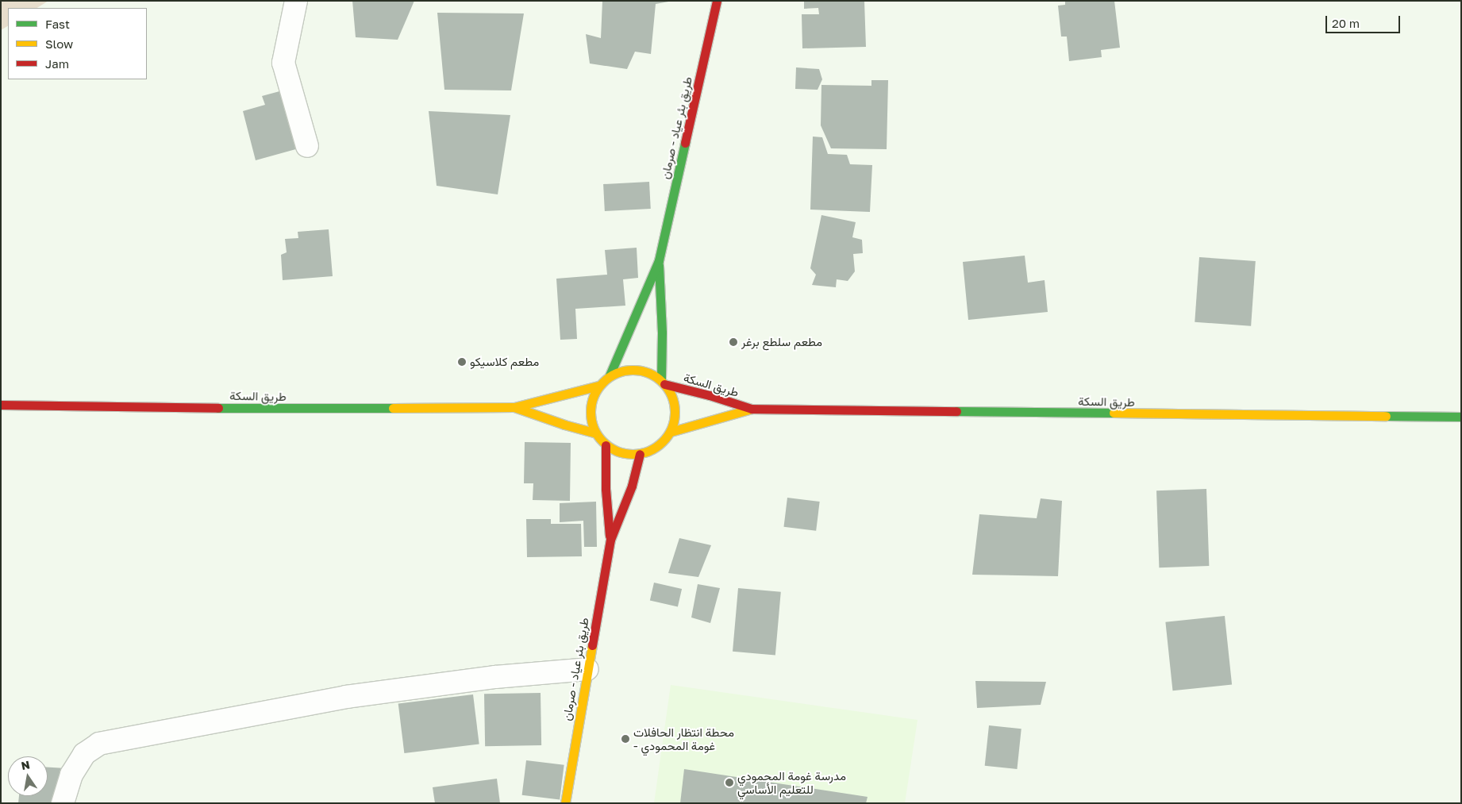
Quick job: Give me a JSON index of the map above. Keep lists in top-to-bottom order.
{
  "streets": {
    "main road": ["طريق بئر عياد - صرمان", "طريق السكة"]
  },
  "places": [
    "مطعم سلطع برغر",
    "مطعم كلاسيكو",
    "محطة انتظار الحافلات - غومة المحمودي",
    "مدرسة غومة المحمودي للتعليم الأساسي"
  ],
  "legend": ["Fast", "Slow", "Jam"],
  "scale_bar": "20 m",
  "north": "top"
}
